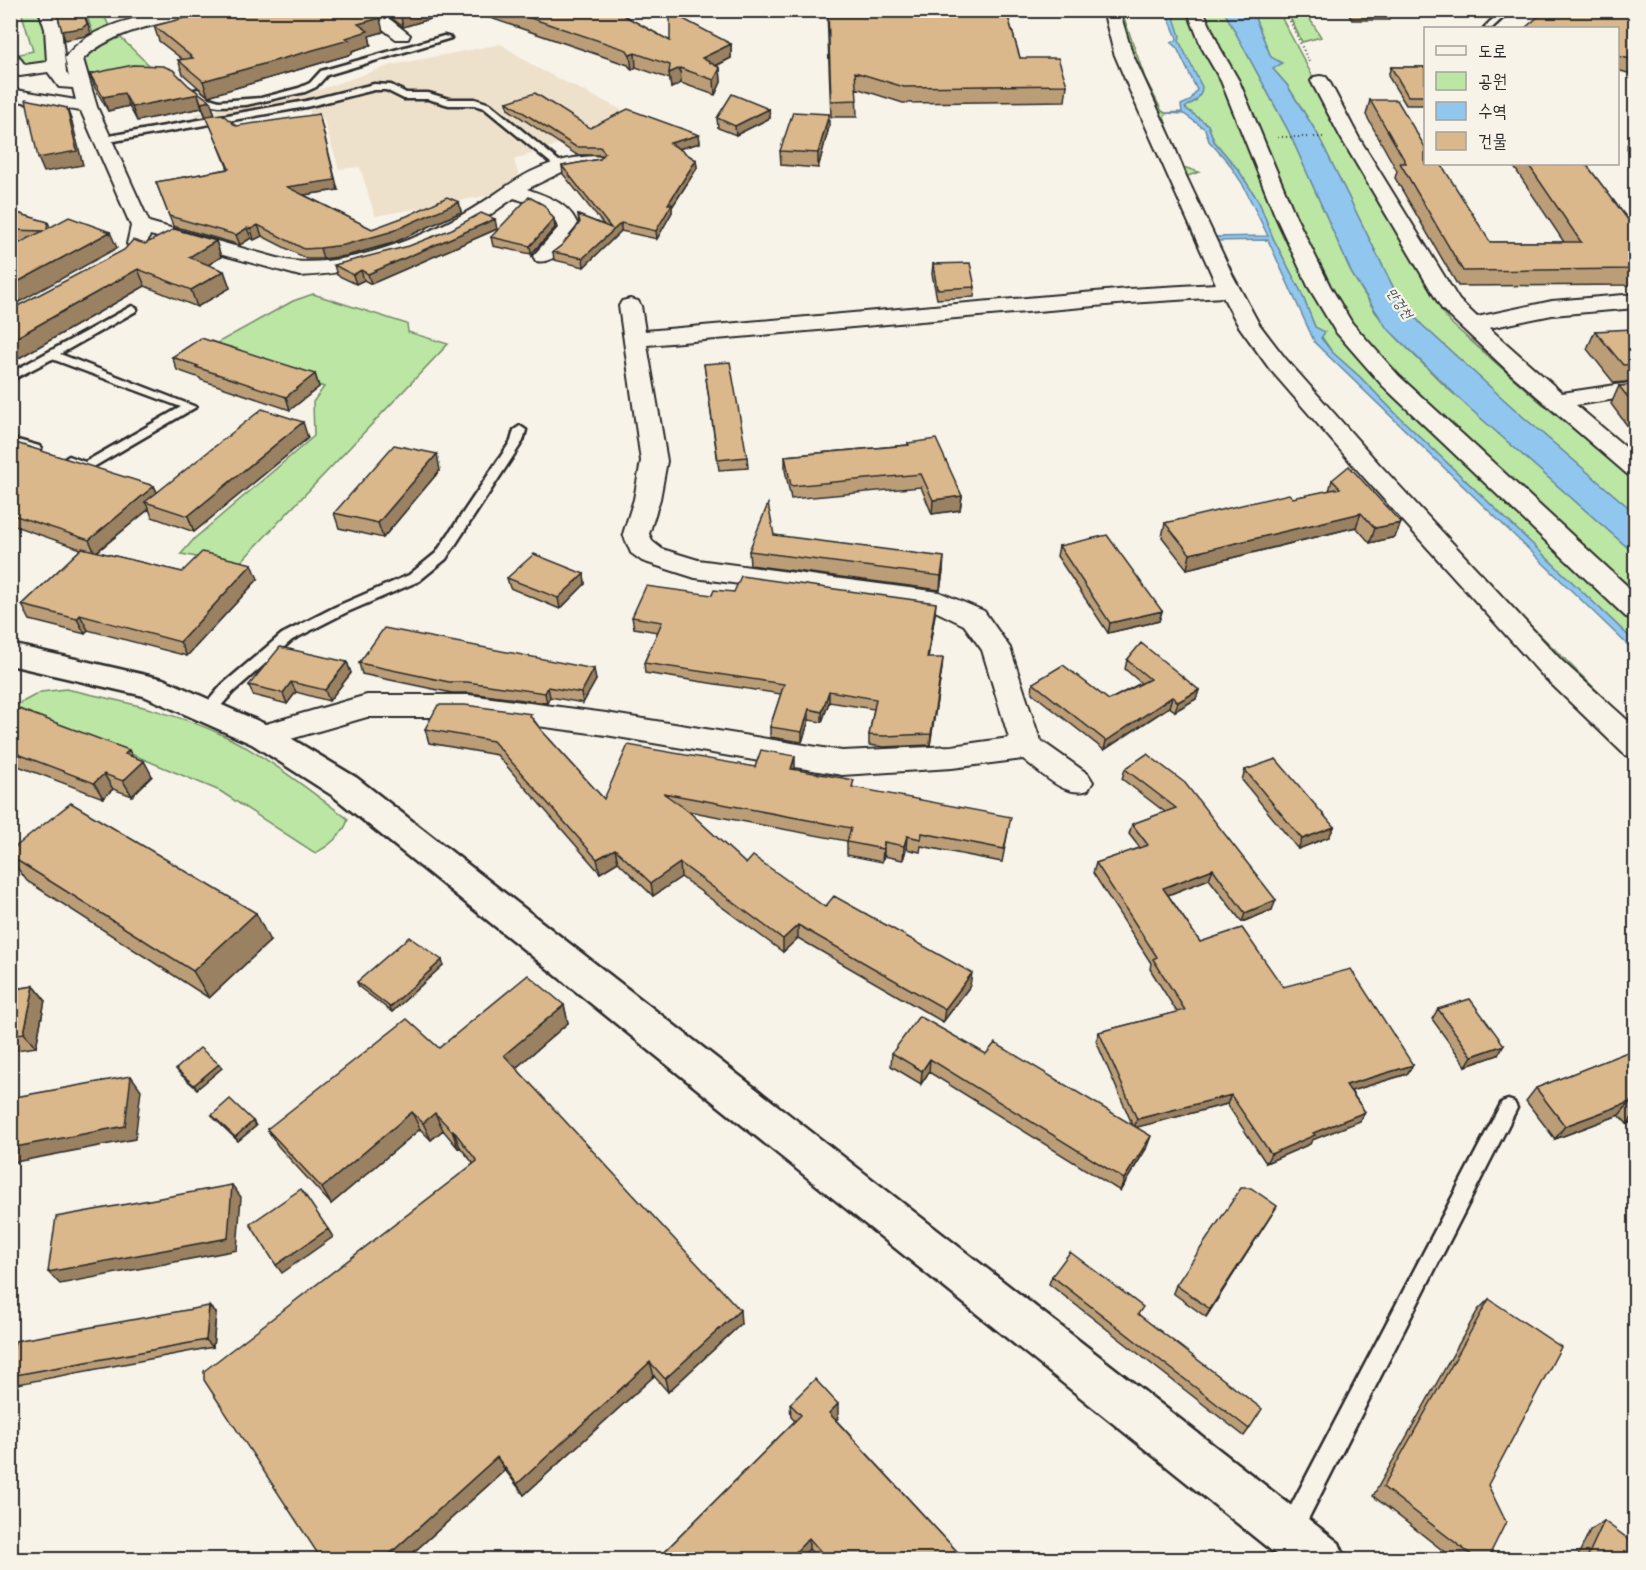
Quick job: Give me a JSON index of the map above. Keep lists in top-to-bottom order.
{
  "water": ["만겅천"],
  "legend": [
    "도로",
    "공원",
    "수역",
    "건물"
  ]
}
